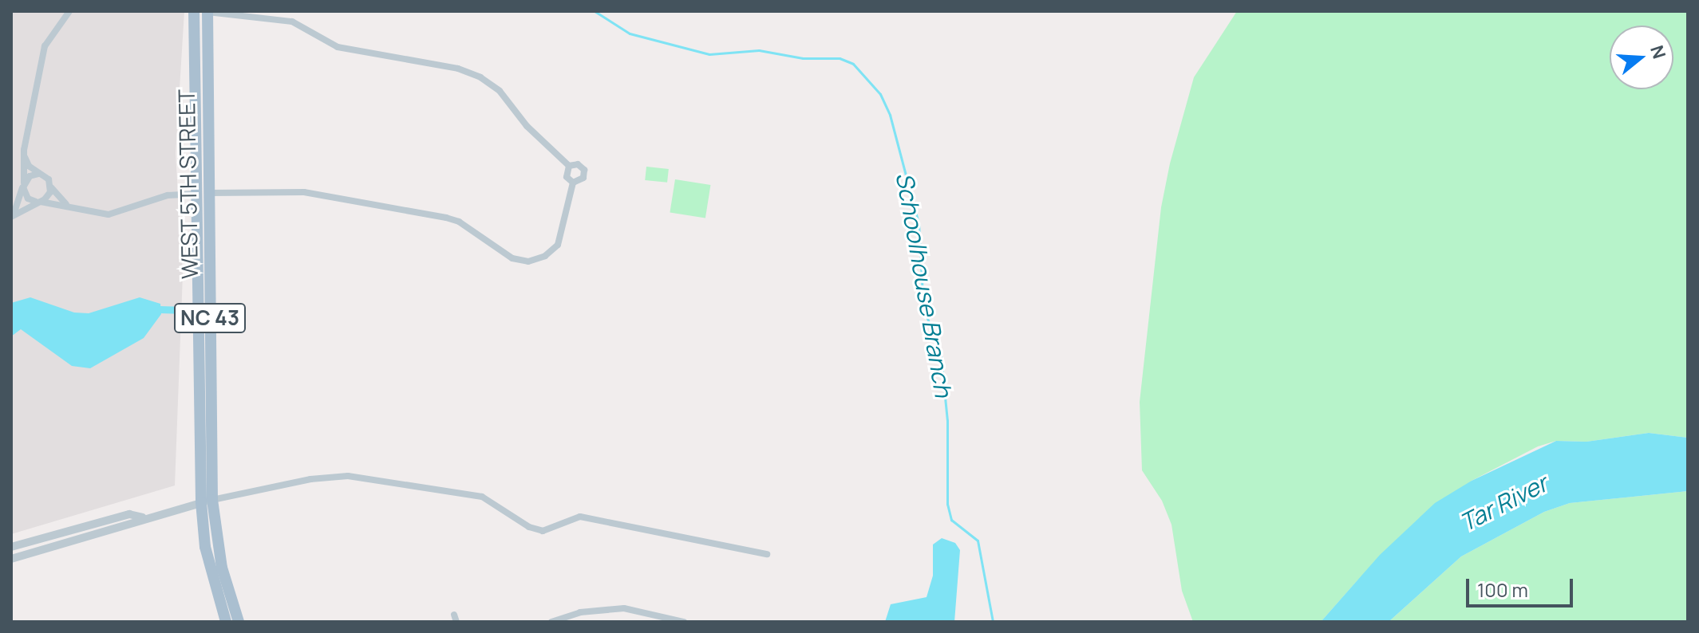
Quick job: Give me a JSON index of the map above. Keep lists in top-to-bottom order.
{
  "streets": {
    "main road": ["WEST 5TH STREET", "NC 43"]
  },
  "water": ["Schoolhouse Branch", "Tar River"],
  "scale_bar": "100 m",
  "north": "right"
}
